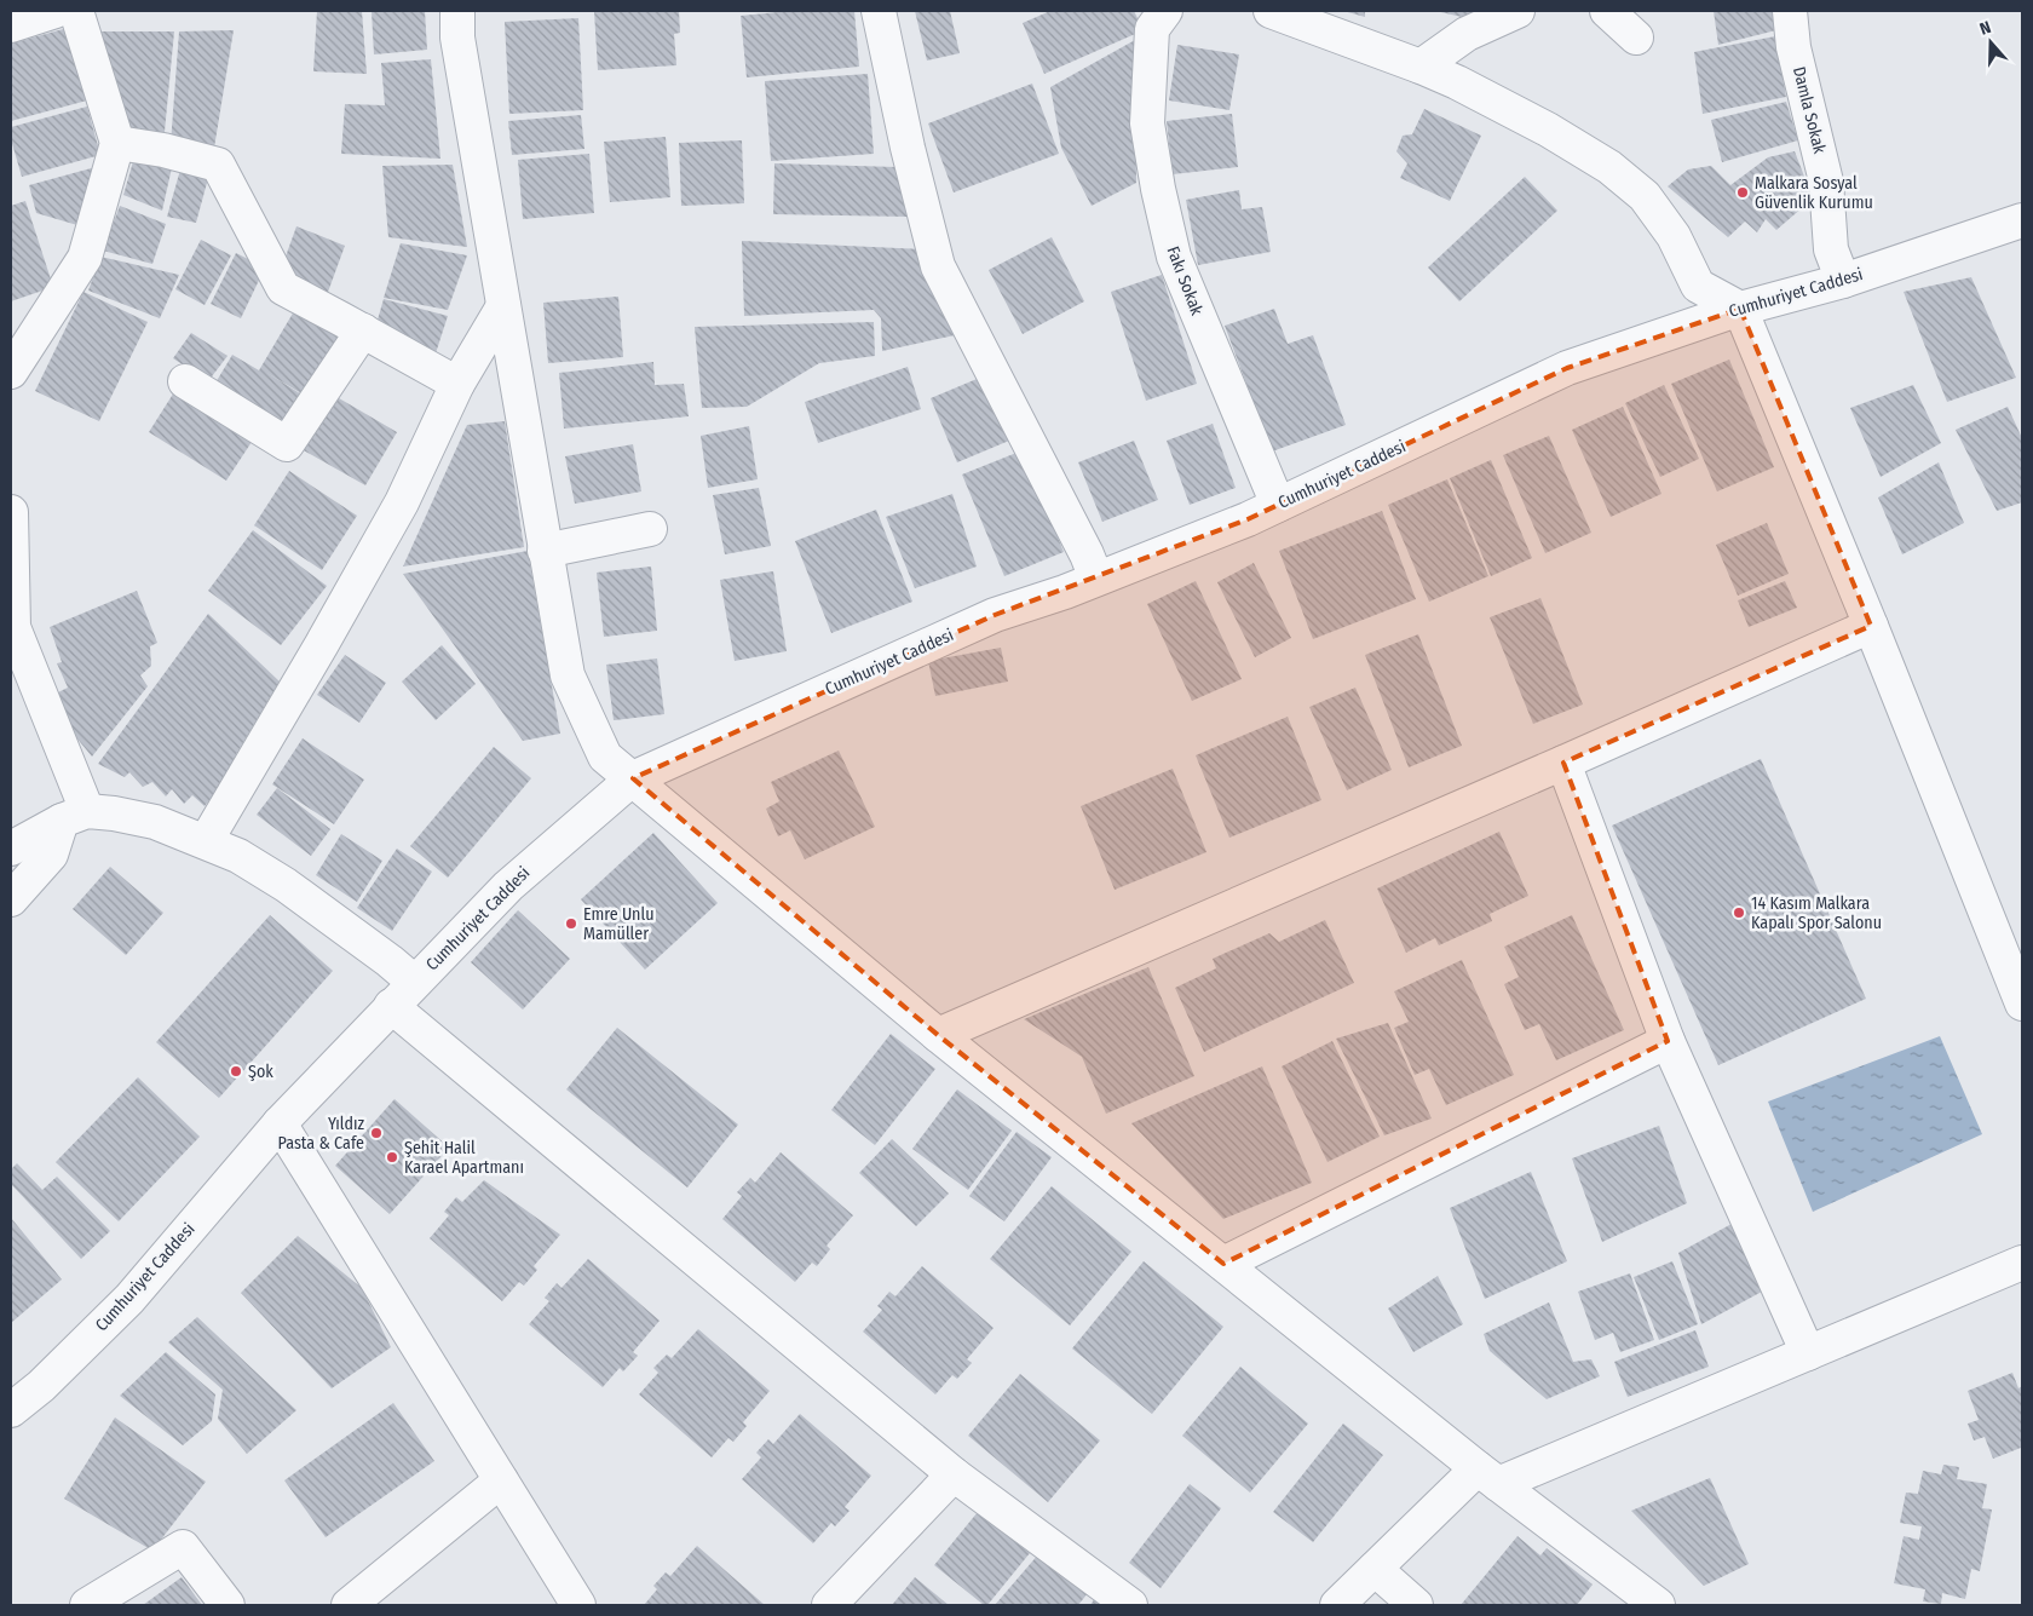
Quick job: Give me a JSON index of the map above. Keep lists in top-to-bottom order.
{
  "streets": {
    "street": ["Damla Sokak", "Fakı Sokak", "Cumhuriyet Caddesi"]
  },
  "crossings": [
    ["Damla Sokak", "Cumhuriyet Caddesi"],
    ["Fakı Sokak", "Cumhuriyet Caddesi"]
  ],
  "places": [
    "Malkara Sosyal Güvenlik Kurumu",
    "14 Kasım Malkara Kapalı Spor Salonu",
    "Emre Unlu Mamüller",
    "Şok",
    "Yıldız Pasta & Cafe",
    "Şehit Halil Karael Apartmanı"
  ],
  "north": "top"
}
